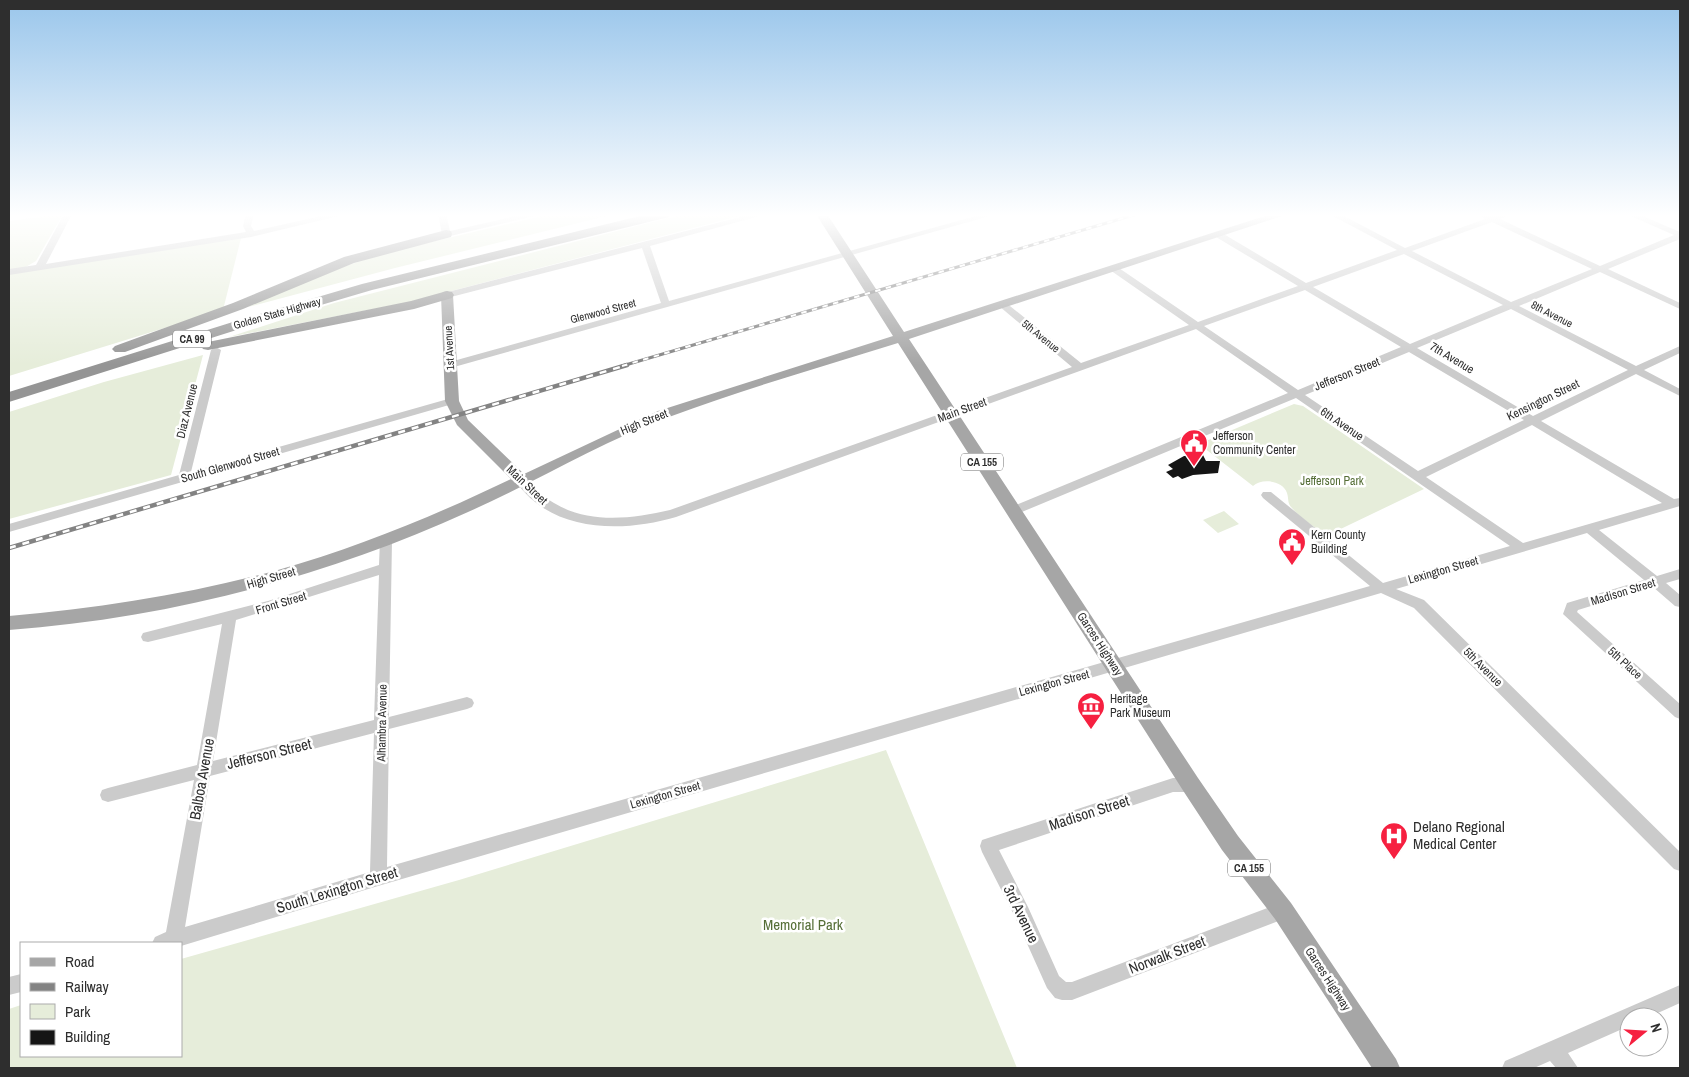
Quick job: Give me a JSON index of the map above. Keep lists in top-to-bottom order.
{
  "streets": {
    "highway": ["Golden State Highway", "CA 99"],
    "main road": [
      "1st Avenue",
      "Main Street",
      "High Street",
      "CA 155",
      "Garces Highway"
    ],
    "street": [
      "Glenwood Street",
      "8th Avenue",
      "5th Avenue",
      "7th Avenue",
      "Jefferson Street",
      "Kensington Street",
      "Diaz Avenue",
      "6th Avenue",
      "South Glenwood Street",
      "Lexington Street",
      "Madison Street",
      "Front Street",
      "5th Place",
      "Alhambra Avenue",
      "Balboa Avenue",
      "South Lexington Street",
      "3rd Avenue",
      "Norwalk Street"
    ]
  },
  "crossings": [
    ["Glenwood Street", "1st Avenue"],
    ["8th Avenue", "Jefferson Street"],
    ["8th Avenue", "Kensington Street"],
    ["5th Avenue", "Main Street"],
    ["5th Avenue", "High Street"],
    ["5th Avenue", "Lexington Street"],
    ["1st Avenue", "Main Street"],
    ["1st Avenue", "South Glenwood Street"],
    ["7th Avenue", "Jefferson Street"],
    ["7th Avenue", "Kensington Street"],
    ["7th Avenue", "Main Street"],
    ["7th Avenue", "Lexington Street"],
    ["Jefferson Street", "6th Avenue"],
    ["Jefferson Street", "Garces Highway"],
    ["Jefferson Street", "Alhambra Avenue"],
    ["Jefferson Street", "Balboa Avenue"],
    ["Kensington Street", "6th Avenue"],
    ["Main Street", "High Street"],
    ["Main Street", "6th Avenue"],
    ["Main Street", "South Glenwood Street"],
    ["Main Street", "Garces Highway"],
    ["Diaz Avenue", "South Glenwood Street"],
    ["High Street", "6th Avenue"],
    ["High Street", "Garces Highway"],
    ["6th Avenue", "Lexington Street"],
    ["Lexington Street", "Garces Highway"],
    ["Lexington Street", "South Lexington Street"],
    ["Madison Street", "Garces Highway"],
    ["Madison Street", "5th Place"],
    ["Madison Street", "3rd Avenue"],
    ["Front Street", "Alhambra Avenue"],
    ["Front Street", "Balboa Avenue"],
    ["Garces Highway", "Norwalk Street"],
    ["Alhambra Avenue", "South Lexington Street"],
    ["Balboa Avenue", "South Lexington Street"],
    ["3rd Avenue", "Norwalk Street"]
  ],
  "parks": ["Jefferson Park", "Memorial Park"],
  "places": {
    "public building": ["Jefferson Community Center", "Kern County Building"],
    "museum": ["Heritage Park Museum"],
    "hospital": ["Delano Regional Medical Center"]
  },
  "legend": [
    "Road",
    "Railway",
    "Park",
    "Building"
  ],
  "north": "right"
}
